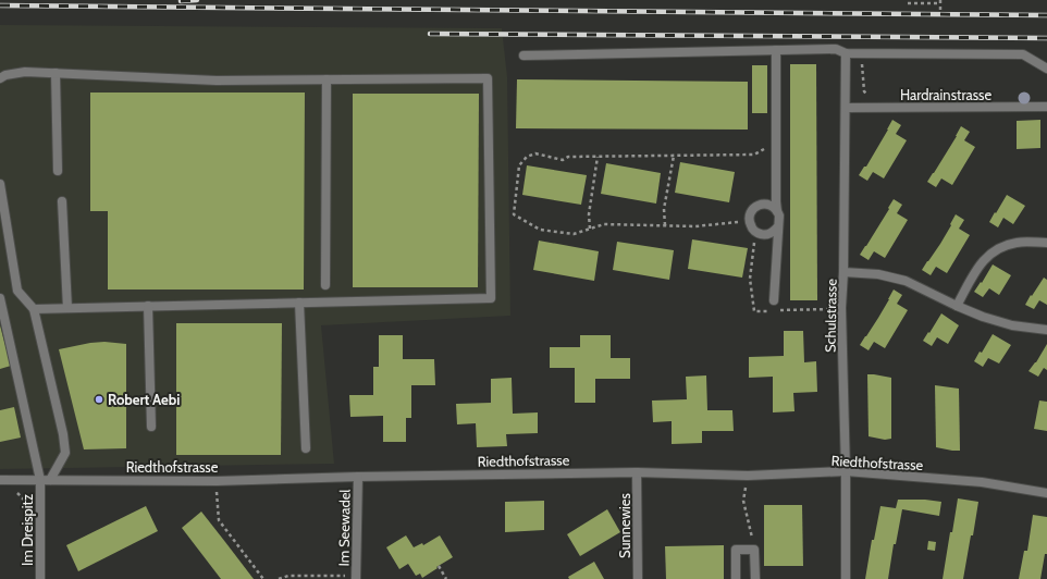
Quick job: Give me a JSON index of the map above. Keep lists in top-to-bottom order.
{
  "streets": {
    "street": [
      "Hardrainstrasse",
      "Schulstrasse",
      "Riedthofstrasse",
      "Sunnewies",
      "Im Seewadel",
      "Im Dreispitz"
    ]
  },
  "crossings": [
    ["Hardrainstrasse", "Schulstrasse"],
    ["Schulstrasse", "Riedthofstrasse"],
    ["Riedthofstrasse", "Sunnewies"],
    ["Riedthofstrasse", "Im Seewadel"],
    ["Riedthofstrasse", "Im Dreispitz"]
  ],
  "places": ["Robert Aebi"]
}
